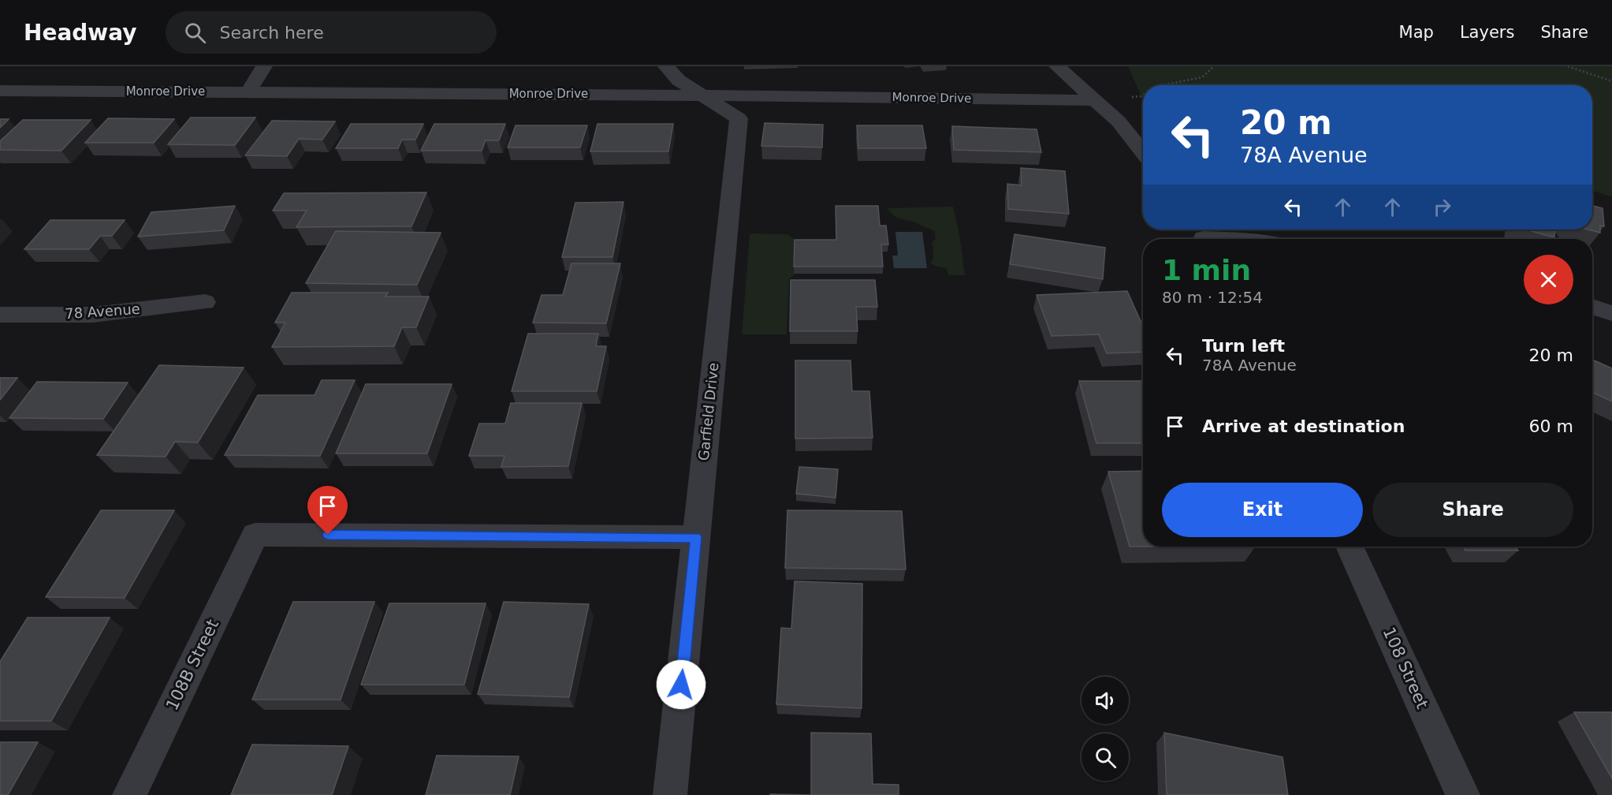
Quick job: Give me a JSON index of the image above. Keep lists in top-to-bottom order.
{
  "streets": {
    "street": [
      "Monroe Drive",
      "78 Avenue",
      "Garfield Drive",
      "108B Street",
      "108 Street"
    ]
  },
  "crossings": [
    ["Monroe Drive", "Garfield Drive"],
    ["Garfield Drive", "108B Street"]
  ],
  "page": {
    "header": "Headway",
    "search": "Search here",
    "nav": ["Map", "Layers", "Share"],
    "turn": ["20 m", "78A Avenue"],
    "heading": ["1 min", "80 m · 12:54"],
    "list": [
      {
        "name": "Turn left",
        "note": "78A Avenue",
        "value": "20 m"
      },
      {
        "name": "Arrive at destination",
        "value": "60 m"
      }
    ],
    "buttons": ["Exit", "Share"]
  }
}
